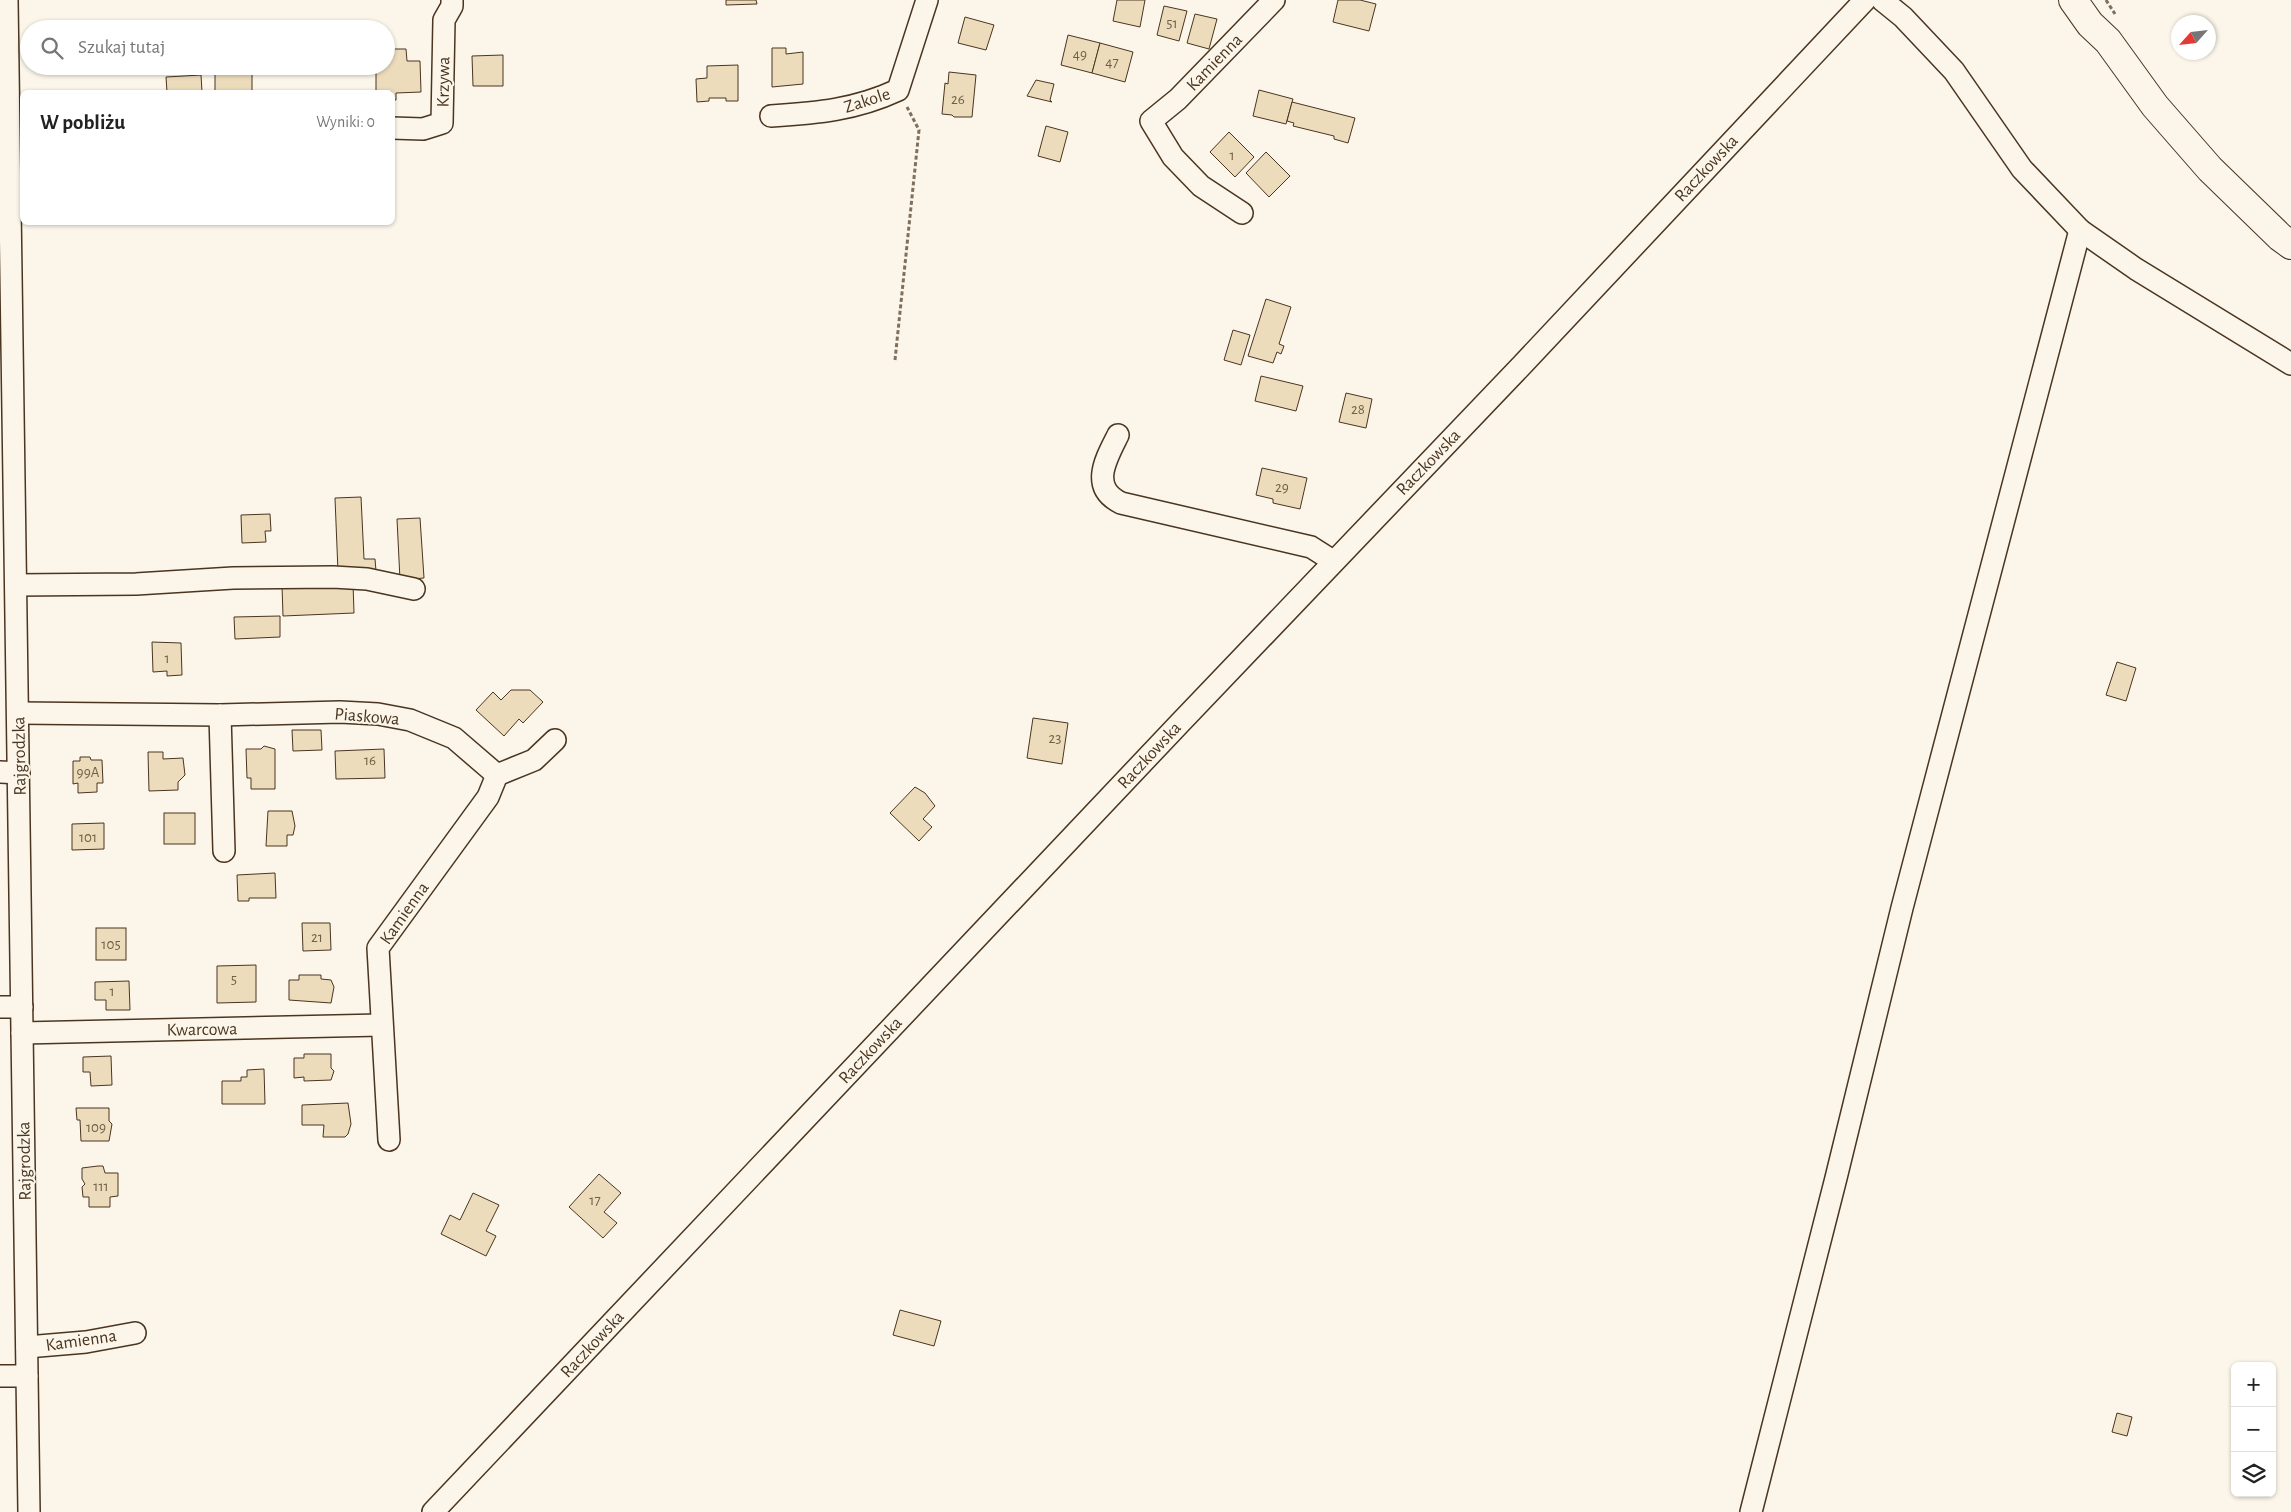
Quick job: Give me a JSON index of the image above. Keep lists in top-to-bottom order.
{
  "streets": {
    "street": [
      "Kamienna",
      "Krzywa",
      "Zakole",
      "Raczkowska",
      "Piaskowa",
      "Rajgrodzka",
      "Kwarcowa"
    ]
  },
  "crossings": [
    ["Kamienna", "Piaskowa"],
    ["Kamienna", "Rajgrodzka"],
    ["Kamienna", "Kwarcowa"],
    ["Piaskowa", "Rajgrodzka"],
    ["Rajgrodzka", "Kwarcowa"]
  ],
  "house_numbers": [
    "51",
    "49",
    "47",
    "26",
    "1",
    "28",
    "29",
    "1",
    "23",
    "16",
    "99A",
    "101",
    "21",
    "105",
    "5",
    "1",
    "109",
    "111",
    "17"
  ],
  "north": "bottom left",
  "page": {
    "search": "Szukaj tutaj",
    "heading": ["W pobliżu", "Wyniki: 0"],
    "map_buttons": ["+", "−"]
  }
}
